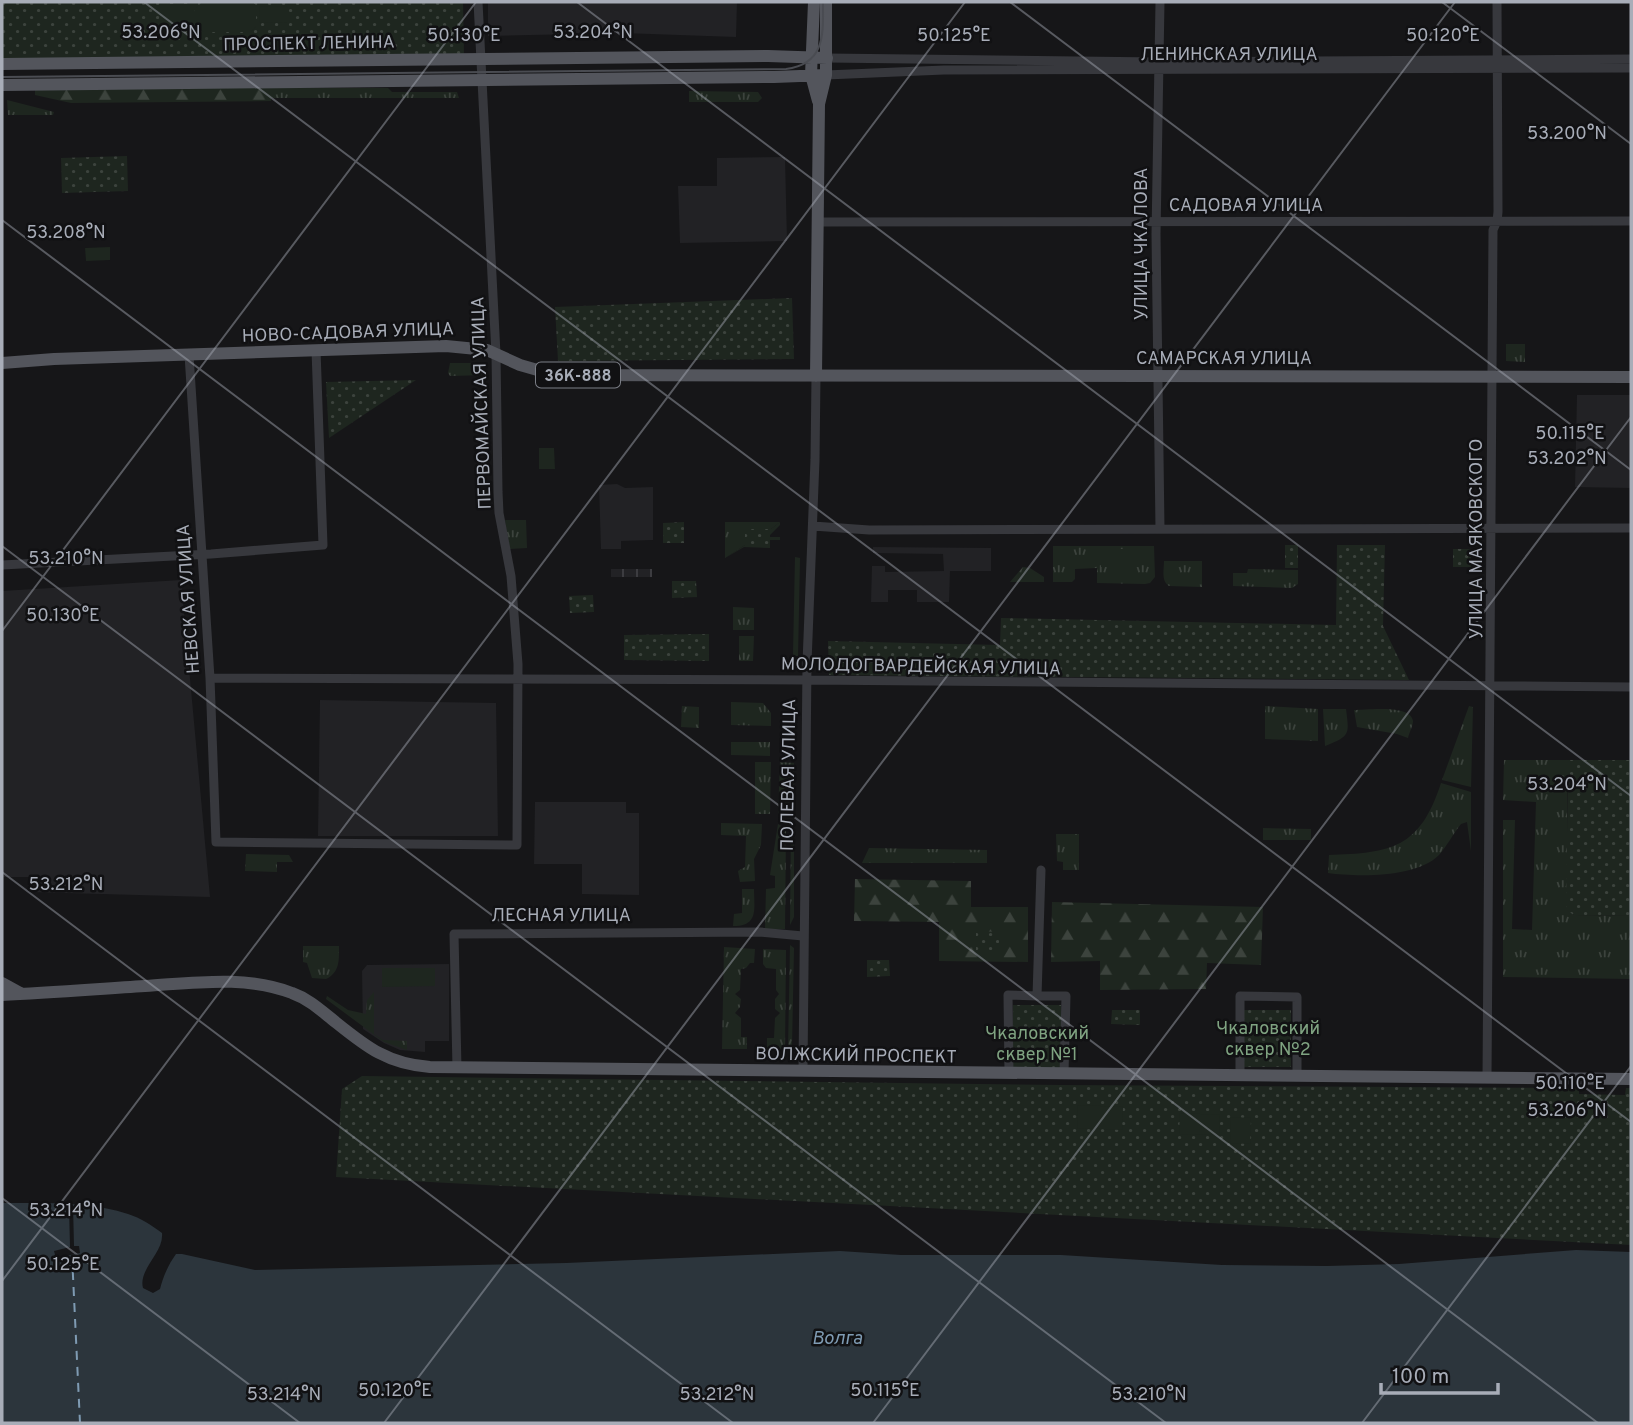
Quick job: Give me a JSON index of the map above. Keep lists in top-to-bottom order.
{
  "streets": {
    "main road": [
      "ПРОСПЕКТ ЛЕНИНА",
      "НОВО-САДОВАЯ УЛИЦА",
      "САМАРСКАЯ УЛИЦА",
      "36К-888",
      "ВОЛЖСКИЙ ПРОСПЕКТ"
    ],
    "street": [
      "ЛЕНИНСКАЯ УЛИЦА",
      "САДОВАЯ УЛИЦА",
      "УЛИЦА ЧКАЛОВА",
      "ПЕРВОМАЙСКАЯ УЛИЦА",
      "УЛИЦА МАЯКОВСКОГО",
      "НЕВСКАЯ УЛИЦА",
      "МОЛОДОГВАРДЕЙСКАЯ УЛИЦА",
      "ПОЛЕВАЯ УЛИЦА",
      "ЛЕСНАЯ УЛИЦА"
    ]
  },
  "crossings": [
    ["ПРОСПЕКТ ЛЕНИНА", "ЛЕНИНСКАЯ УЛИЦА"],
    ["ПРОСПЕКТ ЛЕНИНА", "ПЕРВОМАЙСКАЯ УЛИЦА"],
    ["ЛЕНИНСКАЯ УЛИЦА", "УЛИЦА ЧКАЛОВА"],
    ["ЛЕНИНСКАЯ УЛИЦА", "УЛИЦА МАЯКОВСКОГО"],
    ["САДОВАЯ УЛИЦА", "УЛИЦА ЧКАЛОВА"],
    ["САДОВАЯ УЛИЦА", "УЛИЦА МАЯКОВСКОГО"],
    ["УЛИЦА ЧКАЛОВА", "САМАРСКАЯ УЛИЦА"],
    ["НОВО-САДОВАЯ УЛИЦА", "САМАРСКАЯ УЛИЦА"],
    ["НОВО-САДОВАЯ УЛИЦА", "ПЕРВОМАЙСКАЯ УЛИЦА"],
    ["НОВО-САДОВАЯ УЛИЦА", "НЕВСКАЯ УЛИЦА"],
    ["НОВО-САДОВАЯ УЛИЦА", "ПОЛЕВАЯ УЛИЦА"],
    ["САМАРСКАЯ УЛИЦА", "УЛИЦА МАЯКОВСКОГО"],
    ["САМАРСКАЯ УЛИЦА", "ПОЛЕВАЯ УЛИЦА"],
    ["ПЕРВОМАЙСКАЯ УЛИЦА", "НЕВСКАЯ УЛИЦА"],
    ["ПЕРВОМАЙСКАЯ УЛИЦА", "МОЛОДОГВАРДЕЙСКАЯ УЛИЦА"],
    ["УЛИЦА МАЯКОВСКОГО", "МОЛОДОГВАРДЕЙСКАЯ УЛИЦА"],
    ["УЛИЦА МАЯКОВСКОГО", "ВОЛЖСКИЙ ПРОСПЕКТ"],
    ["НЕВСКАЯ УЛИЦА", "МОЛОДОГВАРДЕЙСКАЯ УЛИЦА"],
    ["МОЛОДОГВАРДЕЙСКАЯ УЛИЦА", "ПОЛЕВАЯ УЛИЦА"],
    ["ПОЛЕВАЯ УЛИЦА", "ЛЕСНАЯ УЛИЦА"],
    ["ПОЛЕВАЯ УЛИЦА", "ВОЛЖСКИЙ ПРОСПЕКТ"],
    ["ЛЕСНАЯ УЛИЦА", "ВОЛЖСКИЙ ПРОСПЕКТ"]
  ],
  "water": ["Волга"],
  "parks": ["Чкаловский сквер №2", "Чкаловский сквер №1"],
  "scale_bar": "100 m",
  "coordinates": [
    "53.206°N",
    "53.204°N",
    "50.130°E",
    "50.125°E",
    "50.120°E",
    "53.200°N",
    "53.208°N",
    "50.115°E",
    "53.202°N",
    "53.210°N",
    "53.212°N",
    "50.110°E",
    "53.214°N"
  ]
}
